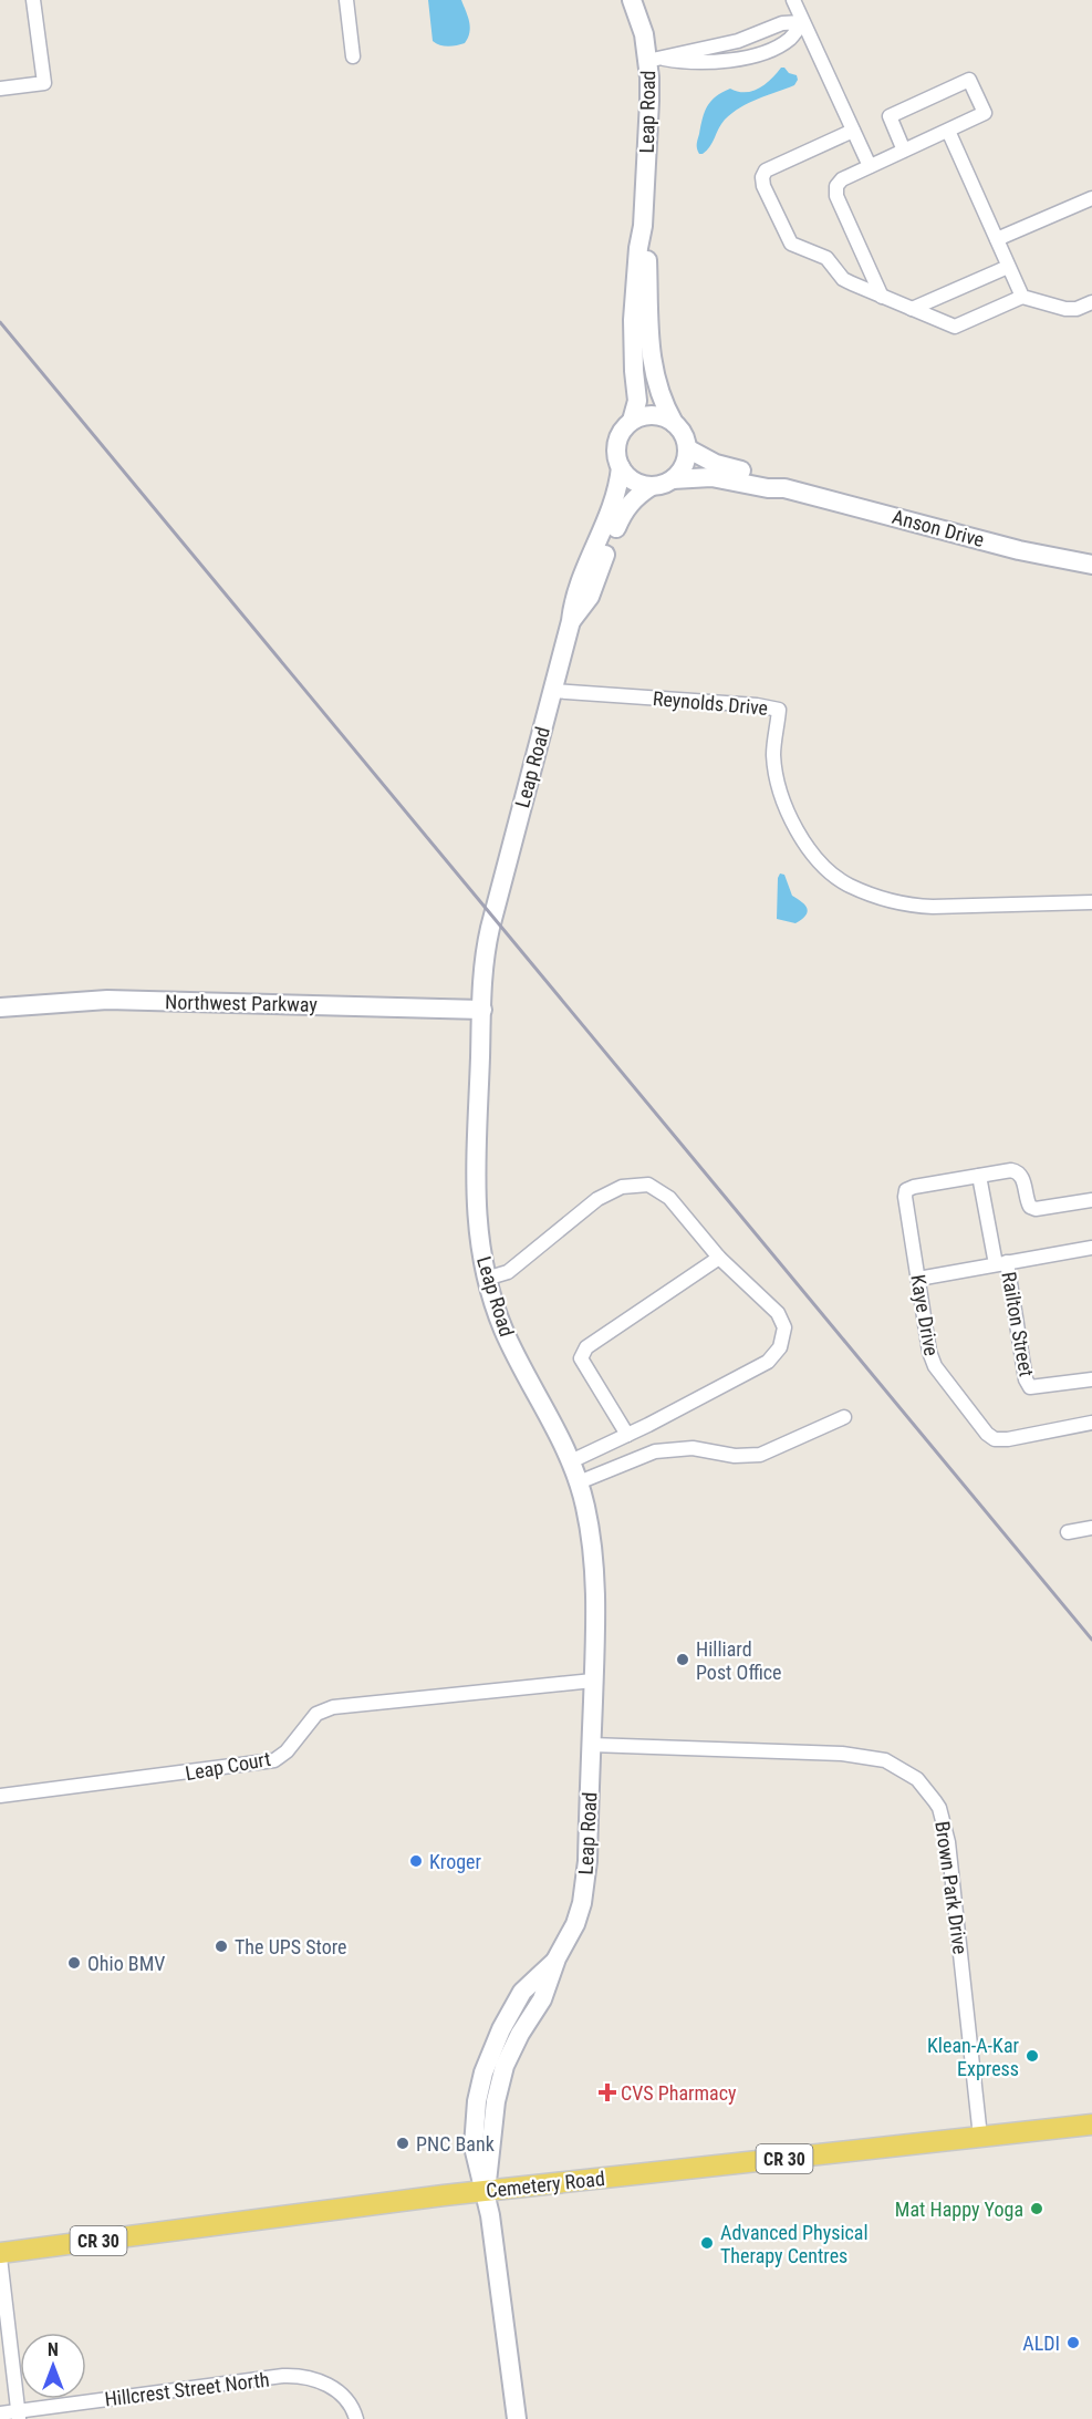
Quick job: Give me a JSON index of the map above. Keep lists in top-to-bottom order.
{
  "streets": {
    "main road": ["CR 30", "Cemetery Road"],
    "street": [
      "Leap Road",
      "Anson Drive",
      "Reynolds Drive",
      "Northwest Parkway",
      "Kaye Drive",
      "Railton Street",
      "Leap Court",
      "Brown Park Drive",
      "Hillcrest Street North"
    ]
  },
  "crossings": [
    ["Leap Road", "Anson Drive"],
    ["Leap Road", "Reynolds Drive"],
    ["Leap Road", "Northwest Parkway"],
    ["Leap Road", "Leap Court"],
    ["Leap Road", "Brown Park Drive"],
    ["Leap Road", "Cemetery Road"],
    ["Kaye Drive", "Railton Street"],
    ["Brown Park Drive", "Cemetery Road"]
  ],
  "places": {
    "other": [
      "Hilliard Post Office",
      "Kroger",
      "The UPS Store",
      "Ohio BMV",
      "Klean-A-Kar Express",
      "PNC Bank",
      "Mat Happy Yoga",
      "Advanced Physical Therapy Centres",
      "ALDI"
    ],
    "health": ["CVS Pharmacy"]
  },
  "north": "top"
}
